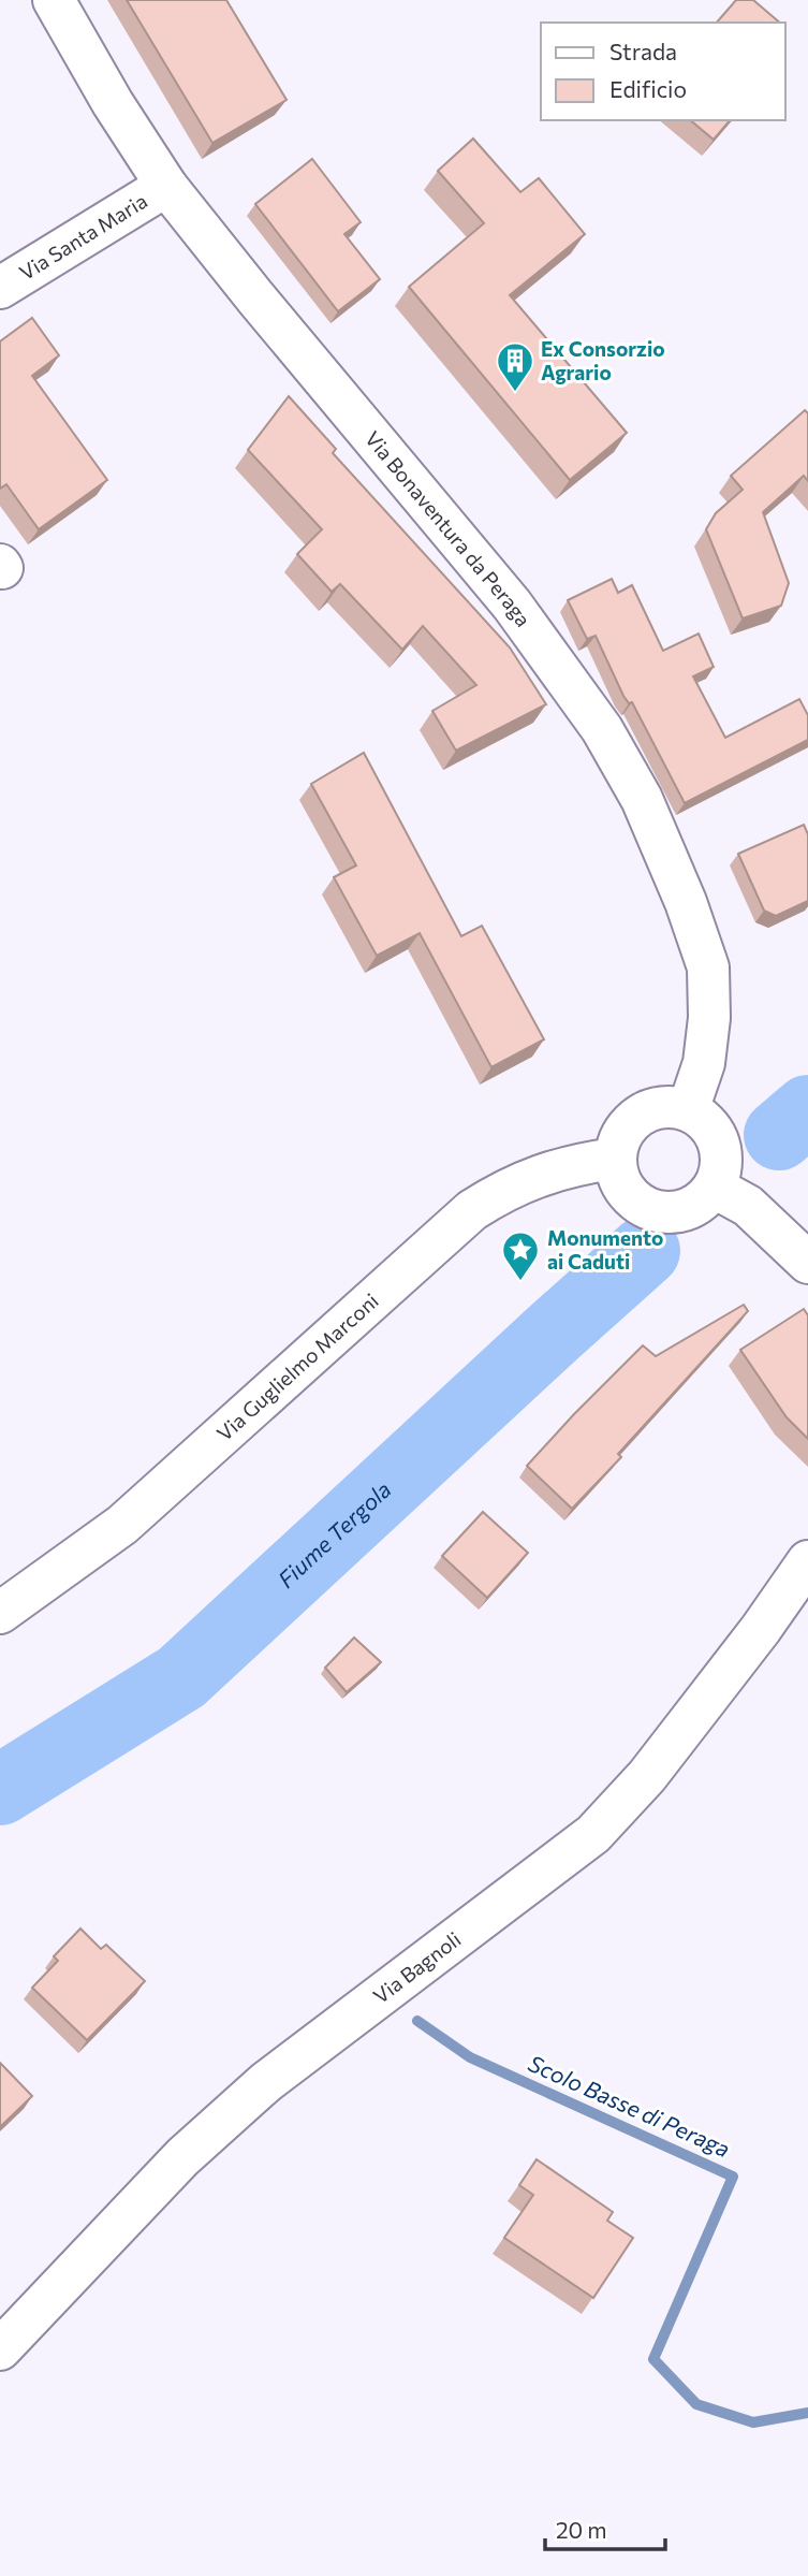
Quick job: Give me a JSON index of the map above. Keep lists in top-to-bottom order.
{
  "streets": {
    "main road": [
      "Via Santa Maria",
      "Via Bonaventura da Peraga",
      "Via Guglielmo Marconi",
      "Via Bagnoli"
    ]
  },
  "crossings": [
    ["Via Santa Maria", "Via Bonaventura da Peraga"],
    ["Via Bonaventura da Peraga", "Via Guglielmo Marconi"]
  ],
  "water": ["Fiume Tergola", "Scolo Basse di Peraga"],
  "places": {
    "building": ["Ex Consorzio Agrario"],
    "place": ["Monumento ai Caduti"]
  },
  "legend": ["Strada", "Edificio"],
  "scale_bar": "20 m"
}
